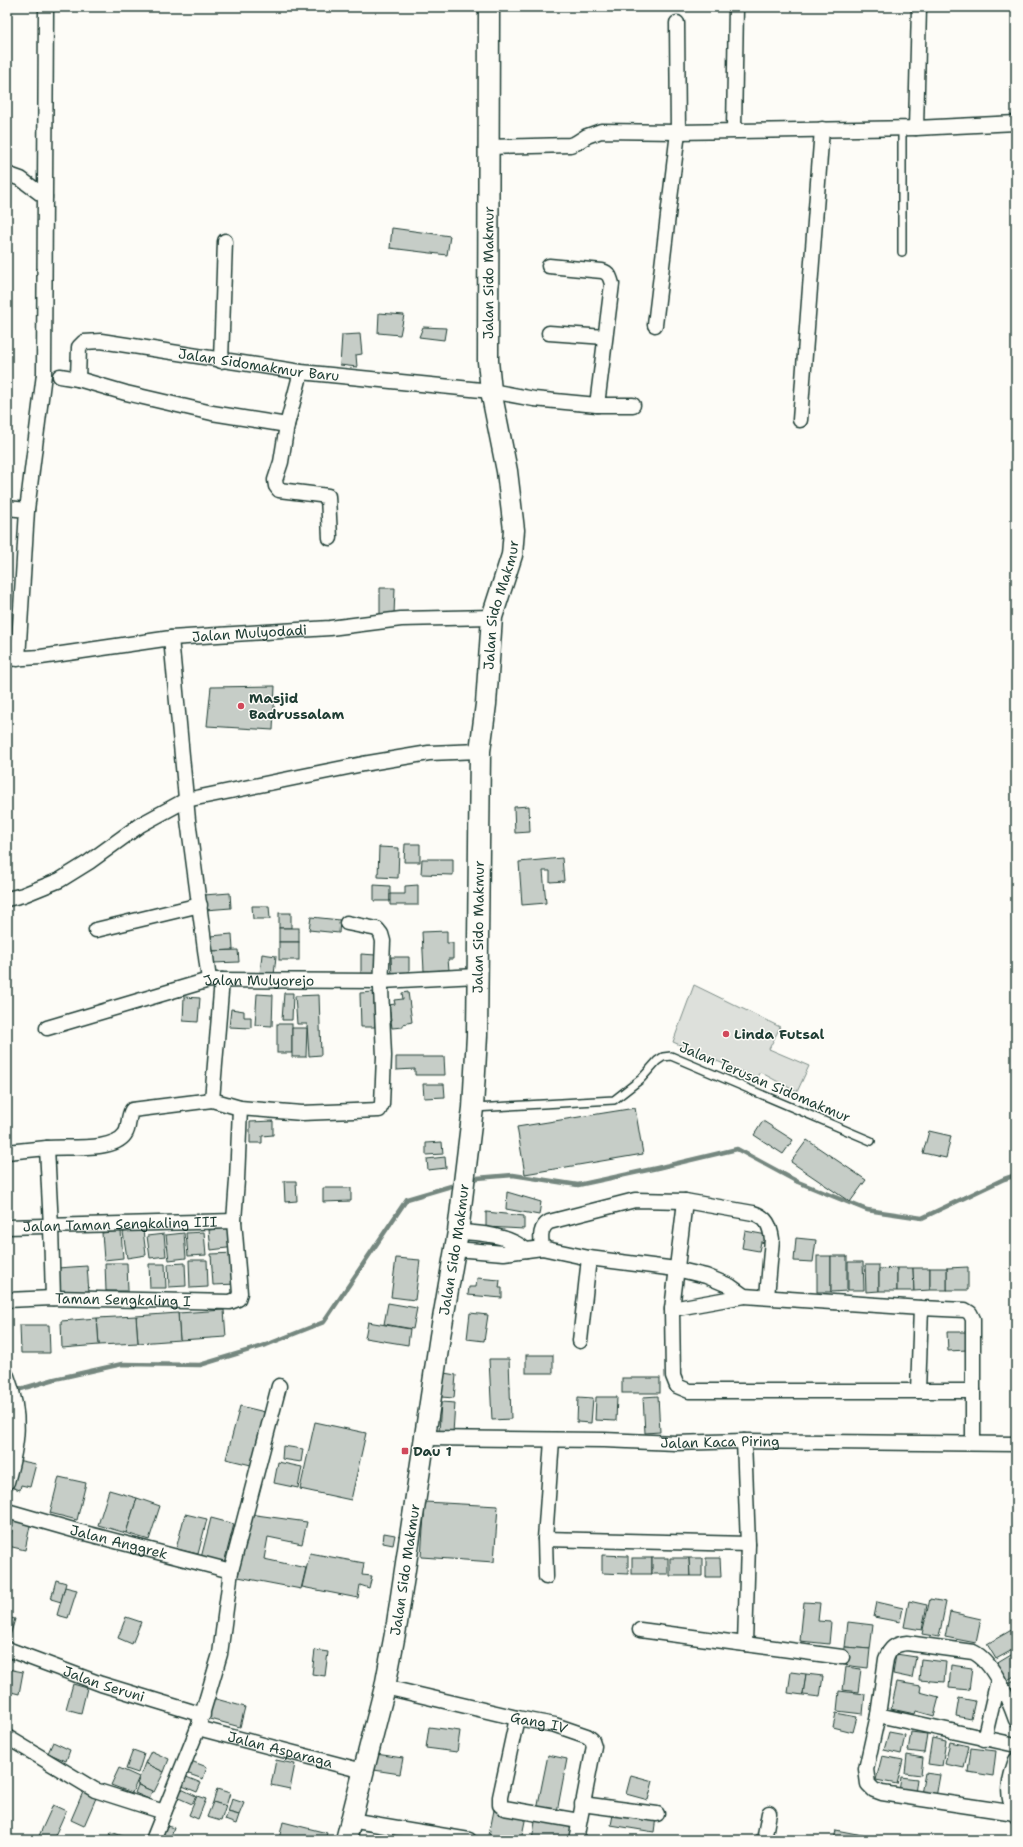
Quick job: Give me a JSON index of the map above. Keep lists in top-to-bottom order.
{
  "streets": {
    "main road": ["Jalan Sido Makmur"],
    "street": [
      "Jalan Sidomakmur Baru",
      "Jalan Mulyodadi",
      "Jalan Mulyorejo",
      "Jalan Taman Sengkaling III",
      "Taman Sengkaling I",
      "Jalan Kaca Piring",
      "Jalan Anggrek",
      "Jalan Seruni",
      "Gang IV",
      "Jalan Asparaga"
    ],
    "lane": ["Jalan Terusan Sidomakmur"]
  },
  "crossings": [
    ["Jalan Sido Makmur", "Jalan Sidomakmur Baru"],
    ["Jalan Sido Makmur", "Jalan Mulyodadi"],
    ["Jalan Sido Makmur", "Jalan Mulyorejo"],
    ["Jalan Sido Makmur", "Jalan Terusan Sidomakmur"],
    ["Jalan Sido Makmur", "Jalan Kaca Piring"],
    ["Jalan Sido Makmur", "Gang IV"],
    ["Jalan Sido Makmur", "Jalan Asparaga"],
    ["Jalan Taman Sengkaling III", "Taman Sengkaling I"],
    ["Jalan Seruni", "Jalan Asparaga"]
  ],
  "places": {
    "other": ["Masjid Badrussalam", "Linda Futsal"],
    "transit": ["Dau 1"]
  }
}
